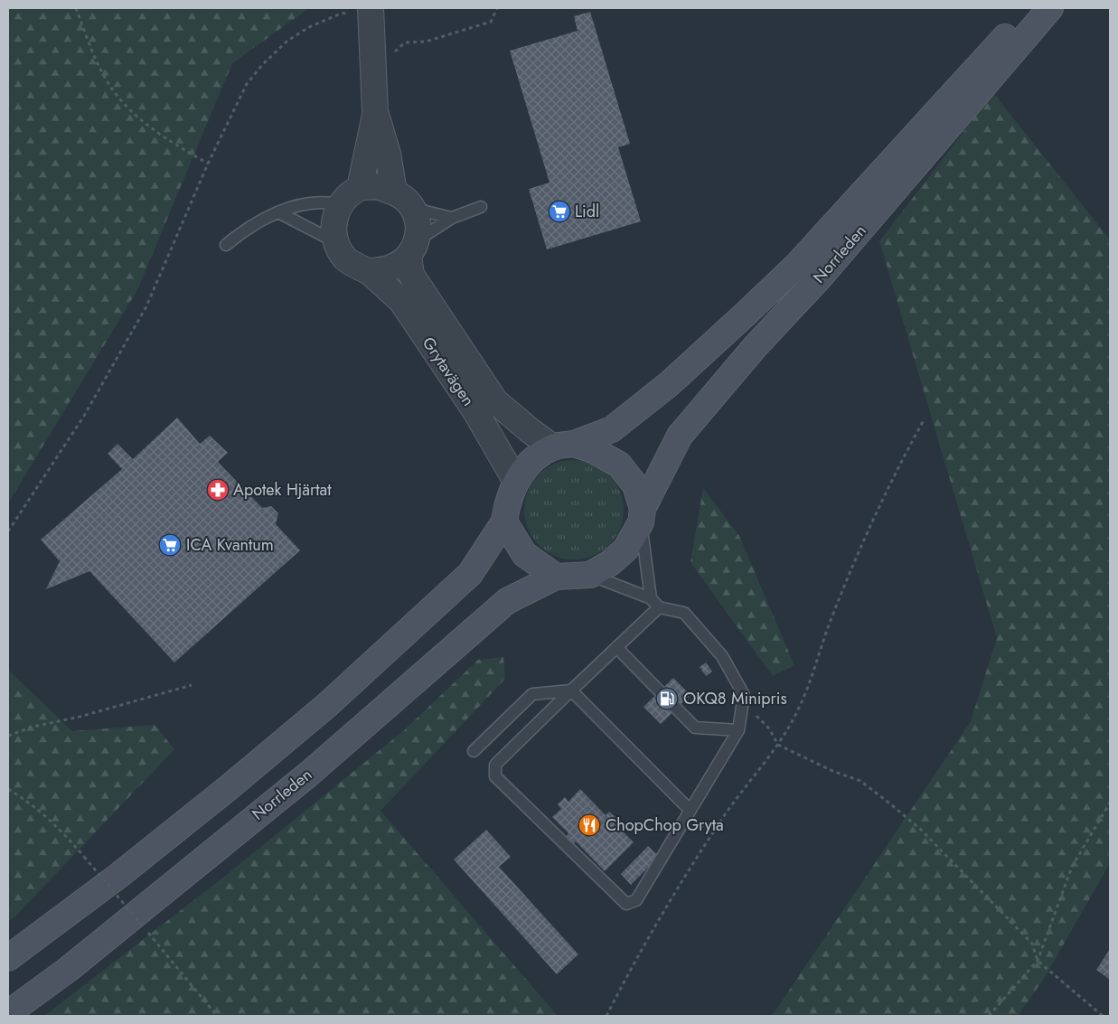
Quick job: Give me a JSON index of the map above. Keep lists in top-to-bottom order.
{
  "streets": {
    "main road": ["Norrleden"],
    "street": ["Grytavägen"]
  },
  "crossings": [
    ["Norrleden", "Grytavägen"]
  ],
  "places": {
    "supermarket": ["Lidl", "ICA Kvantum"],
    "pharmacy": ["Apotek Hjärtat"],
    "fuel station": ["OKQ8 Minipris"],
    "restaurant": ["ChopChop Gryta"]
  }
}
